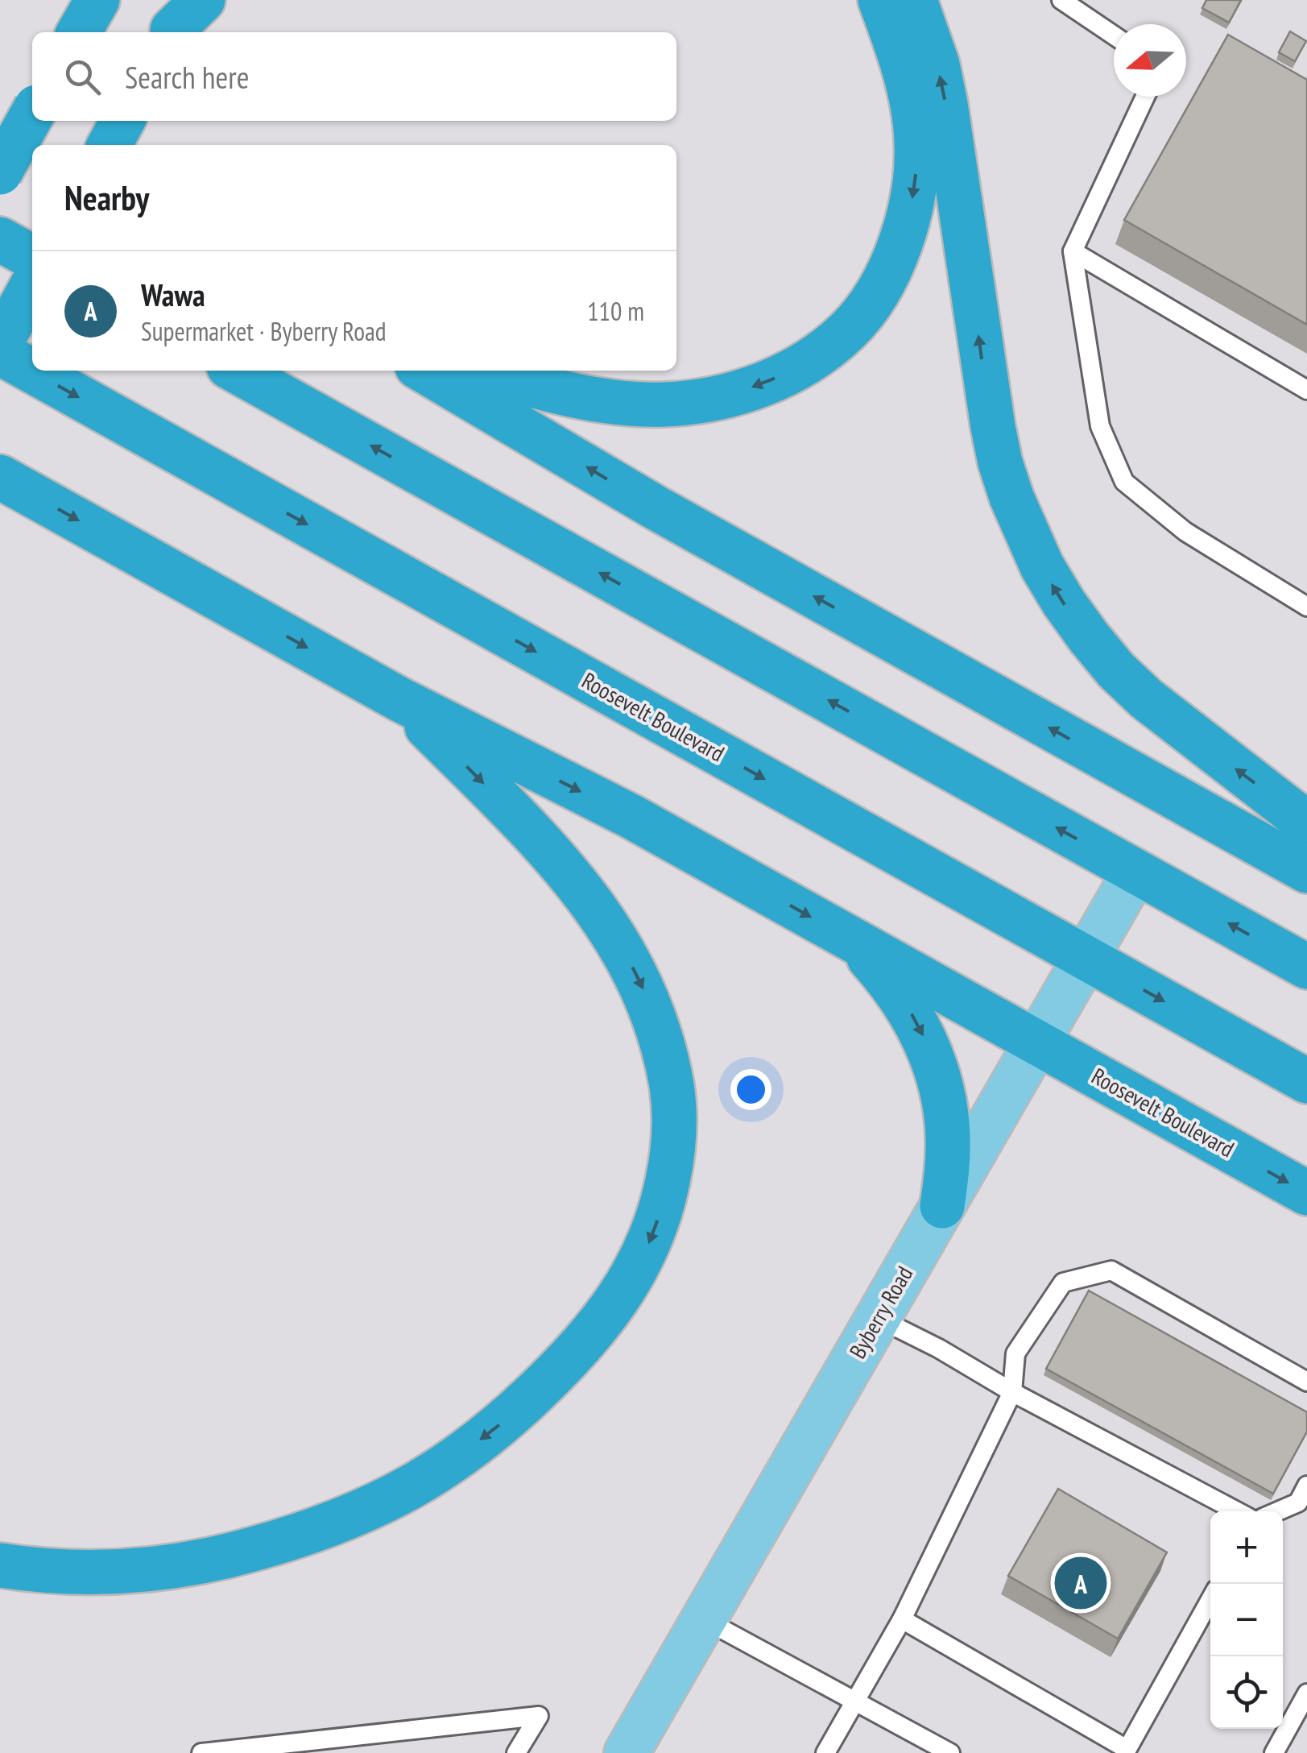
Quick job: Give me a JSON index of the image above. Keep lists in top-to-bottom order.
{
  "streets": {
    "highway": ["Roosevelt Boulevard"],
    "main road": ["Byberry Road"]
  },
  "crossings": [
    ["Roosevelt Boulevard", "Byberry Road"]
  ],
  "north": "left",
  "page": {
    "search": "Search here",
    "heading": "Nearby",
    "list": [
      {
        "mark": "A",
        "name": "Wawa",
        "note": "Supermarket · Byberry Road",
        "value": "110 m"
      }
    ],
    "map_buttons": ["+", "−"],
    "pins": "A"
  }
}
